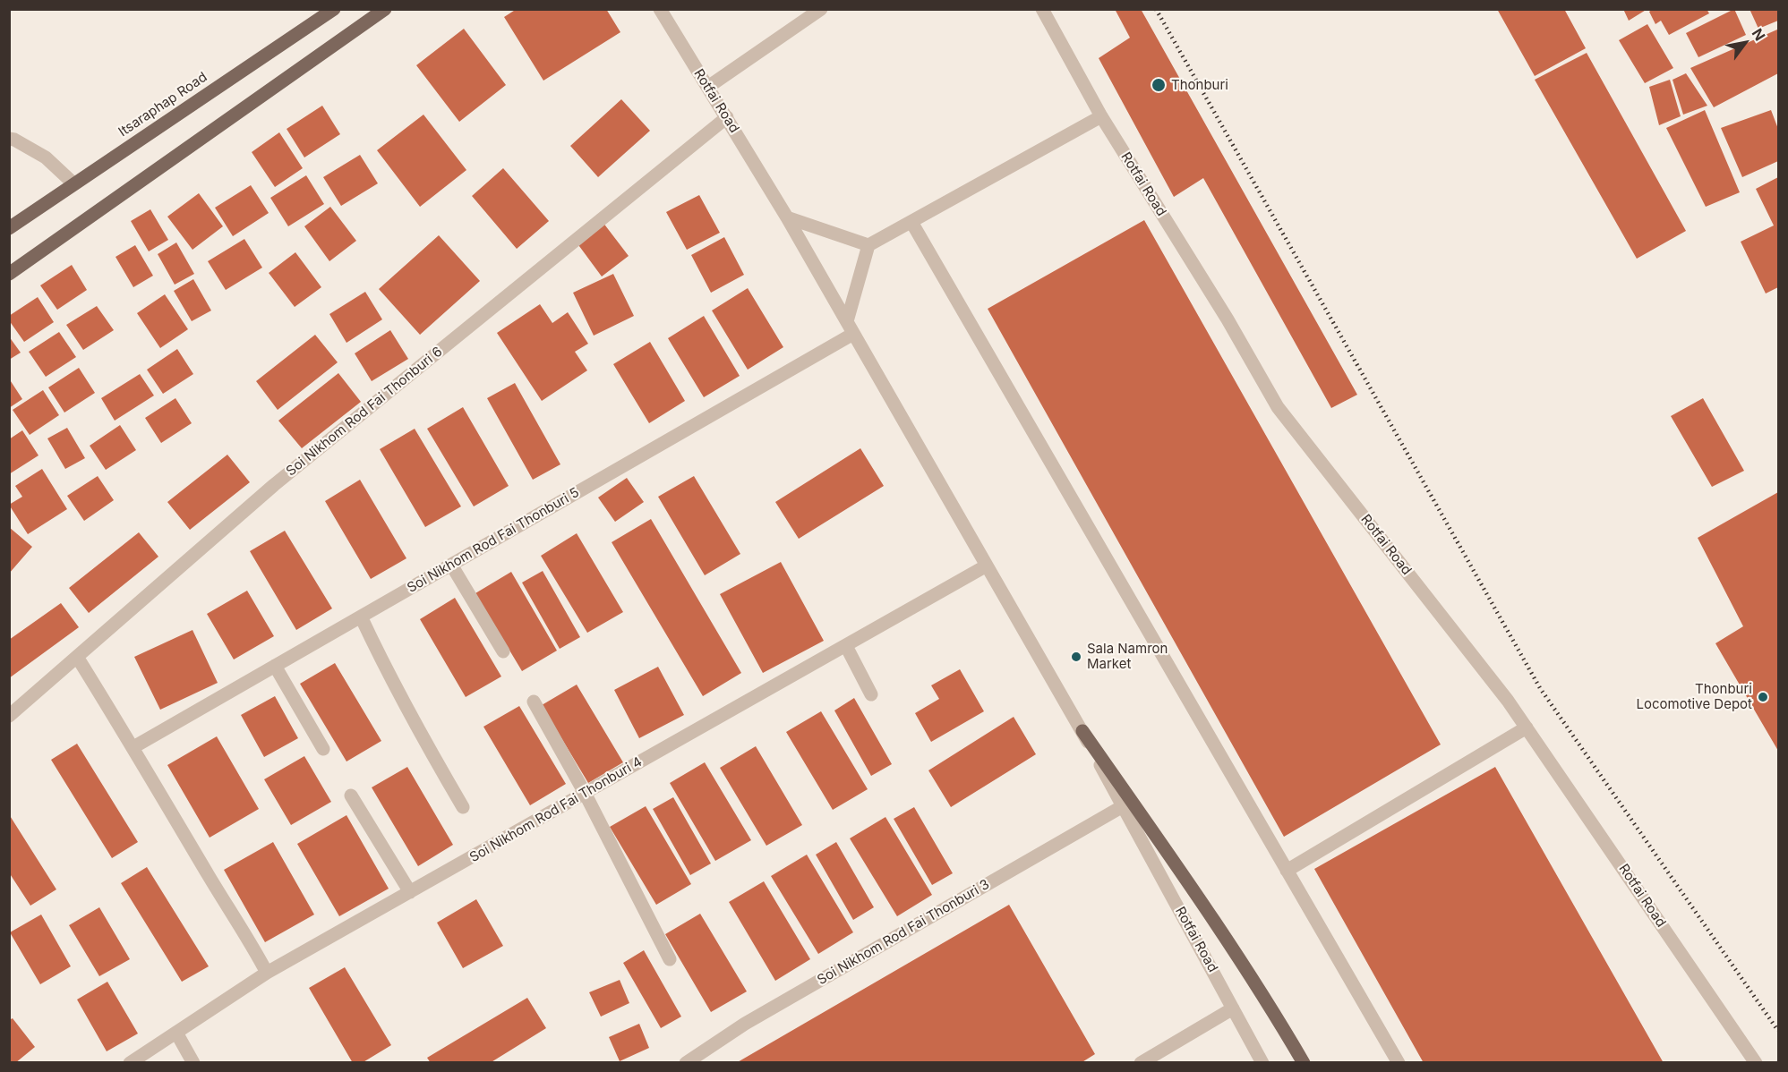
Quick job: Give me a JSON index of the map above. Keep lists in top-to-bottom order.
{
  "streets": {
    "main road": ["Itsaraphap Road"],
    "street": [
      "Rotfai Road",
      "Soi Nikhom Rod Fai Thonburi 6",
      "Soi Nikhom Rod Fai Thonburi 5",
      "Soi Nikhom Rod Fai Thonburi 4",
      "Soi Nikhom Rod Fai Thonburi 3"
    ]
  },
  "crossings": [
    ["Rotfai Road", "Soi Nikhom Rod Fai Thonburi 6"],
    ["Rotfai Road", "Soi Nikhom Rod Fai Thonburi 5"],
    ["Rotfai Road", "Soi Nikhom Rod Fai Thonburi 4"],
    ["Rotfai Road", "Soi Nikhom Rod Fai Thonburi 3"]
  ],
  "places": ["Thonburi", "Sala Namron Market", "Thonburi Locomotive Depot"],
  "north": "top right"
}
